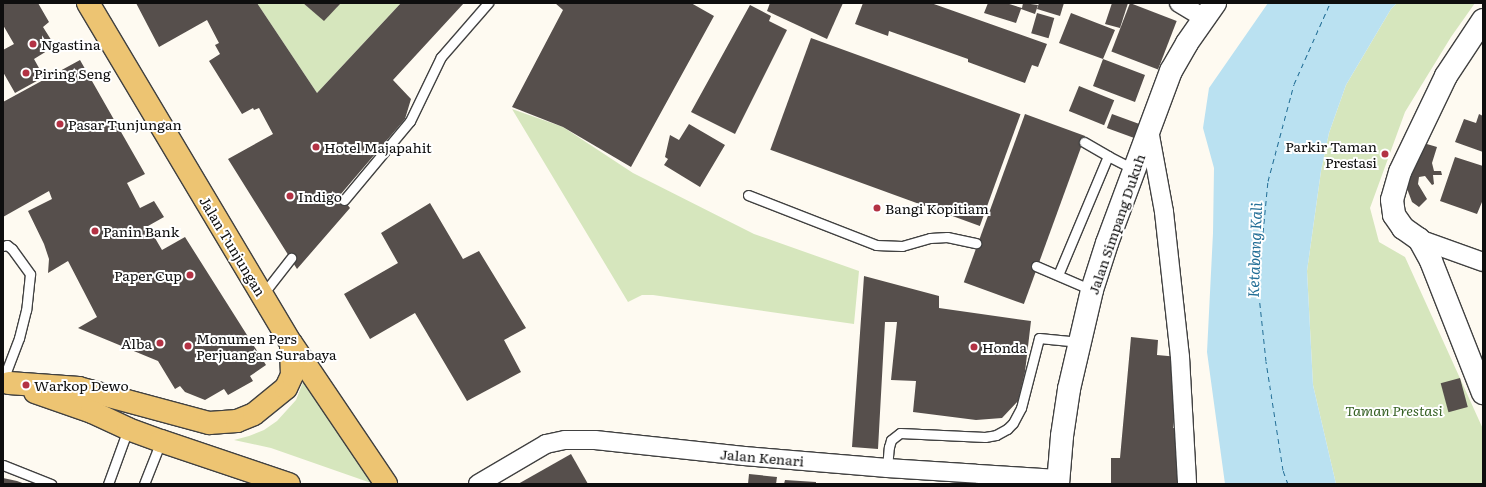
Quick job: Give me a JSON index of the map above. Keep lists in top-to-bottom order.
{
  "streets": {
    "main road": ["Jalan Tunjungan"],
    "street": ["Jalan Simpang Dukuh", "Jalan Kenari"]
  },
  "crossings": [
    ["Jalan Simpang Dukuh", "Jalan Kenari"]
  ],
  "water": ["Ketabang Kali"],
  "parks": ["Taman Prestasi"],
  "places": [
    "Ngastina",
    "Piring Seng",
    "Pasar Tunjungan",
    "Hotel Majapahit",
    "Parkir Taman Prestasi",
    "Indigo",
    "Bangi Kopitiam",
    "Panin Bank",
    "Paper Cup",
    "Alba",
    "Monumen Pers Perjuangan Surabaya",
    "Honda",
    "Warkop Dewo"
  ]
}
